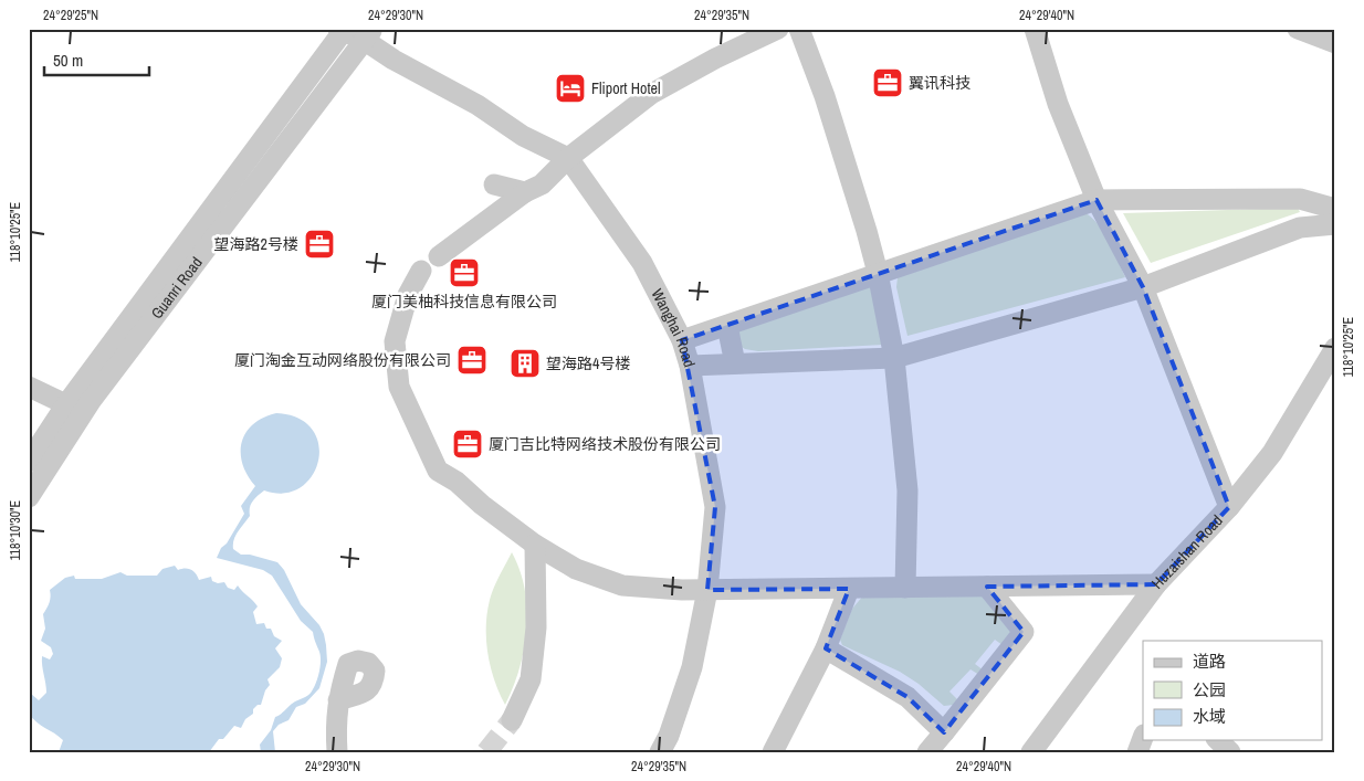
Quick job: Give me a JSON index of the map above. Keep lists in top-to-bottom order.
{
  "streets": {
    "street": ["Guanri Road", "Wanghai Road", "Huzaishan Road"]
  },
  "crossings": [
    ["Guanri Road", "Wanghai Road"]
  ],
  "places": {
    "office": [
      "翼讯科技",
      "望海路2号楼",
      "厦门美柚科技信息有限公司",
      "厦门淘金互动网络股份有限公司",
      "厦门吉比特网络技术股份有限公司"
    ],
    "hotel": ["Fliport Hotel"],
    "building": ["望海路4号楼"]
  },
  "legend": ["道路", "公园", "水域"],
  "scale_bar": "50 m",
  "coordinates": [
    "24°29'25\"N",
    "24°29'30\"N",
    "24°29'35\"N",
    "24°29'40\"N",
    "118°10'25\"E",
    "118°10'30\"E"
  ]
}
